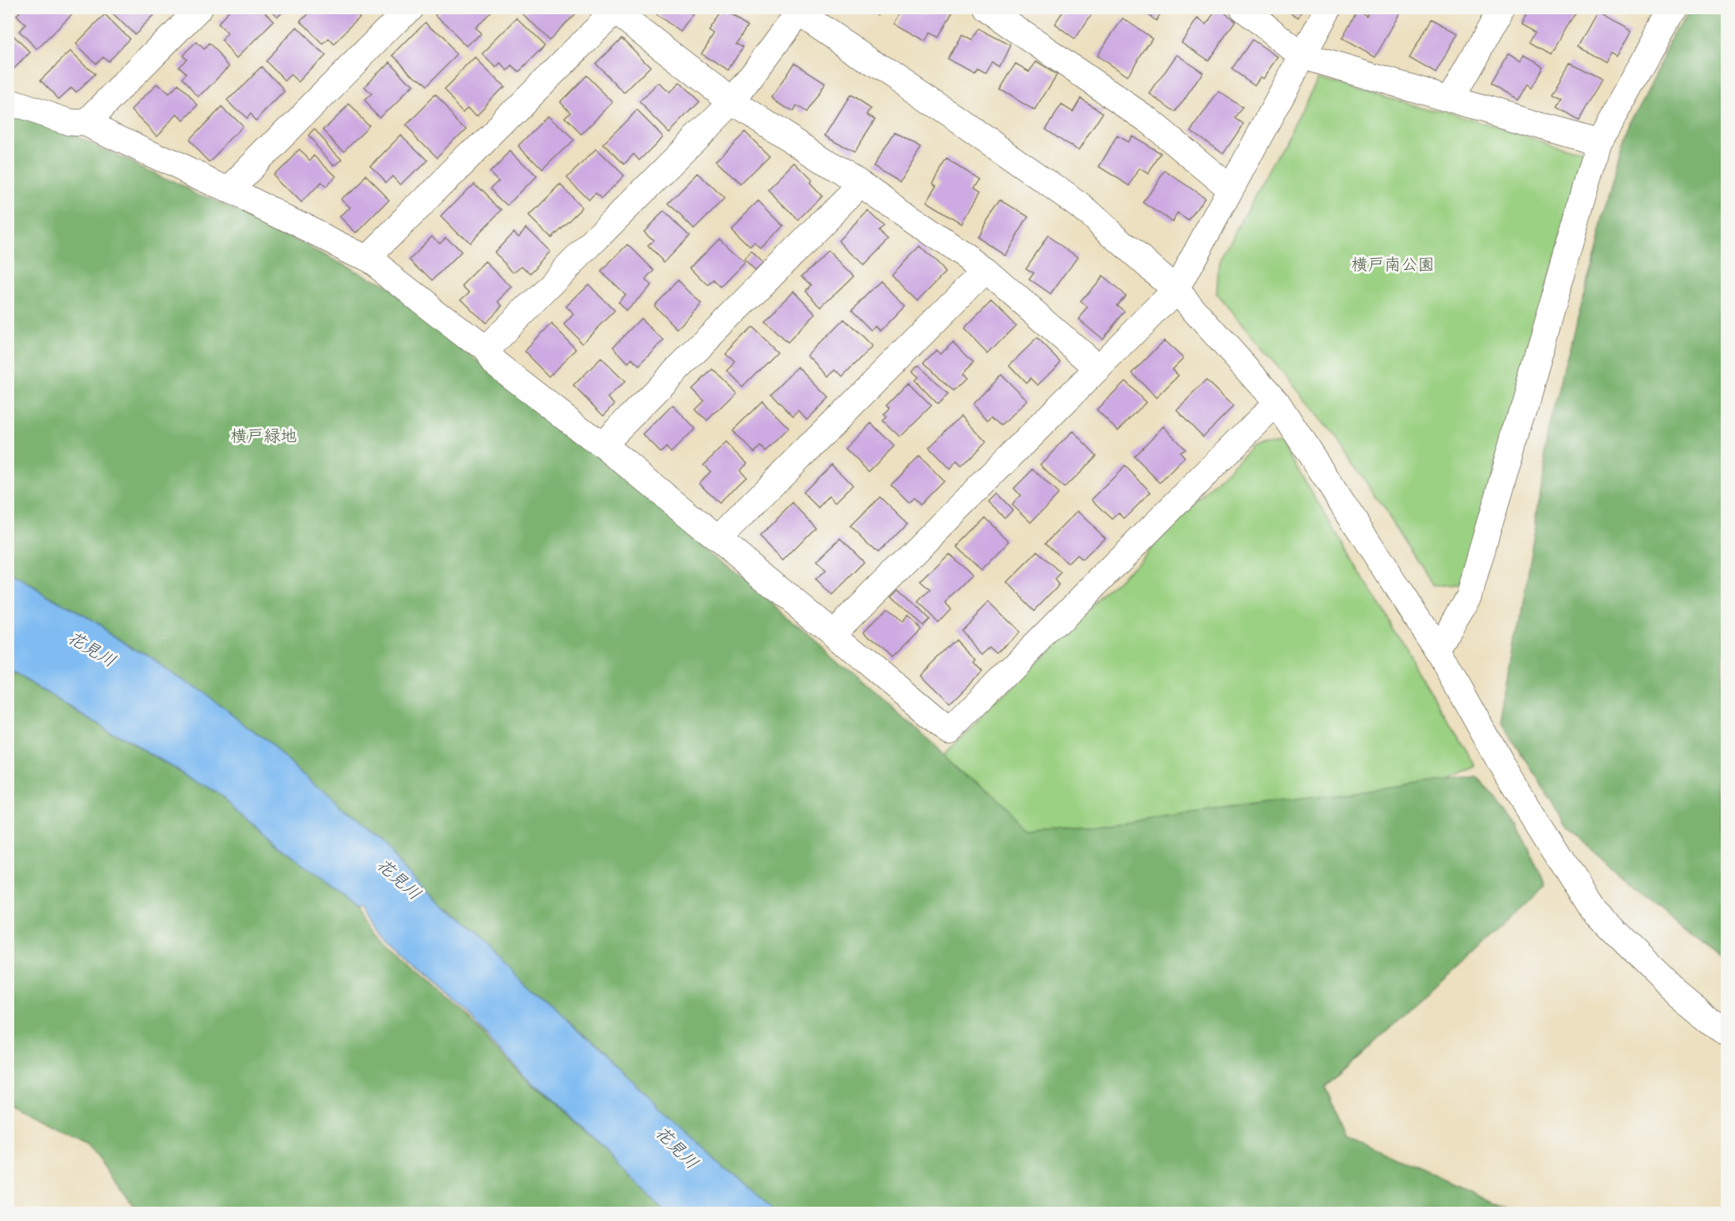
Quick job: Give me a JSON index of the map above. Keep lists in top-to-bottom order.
{
  "water": ["花見川"],
  "parks": ["横戸南公園", "横戸緑地"]
}
